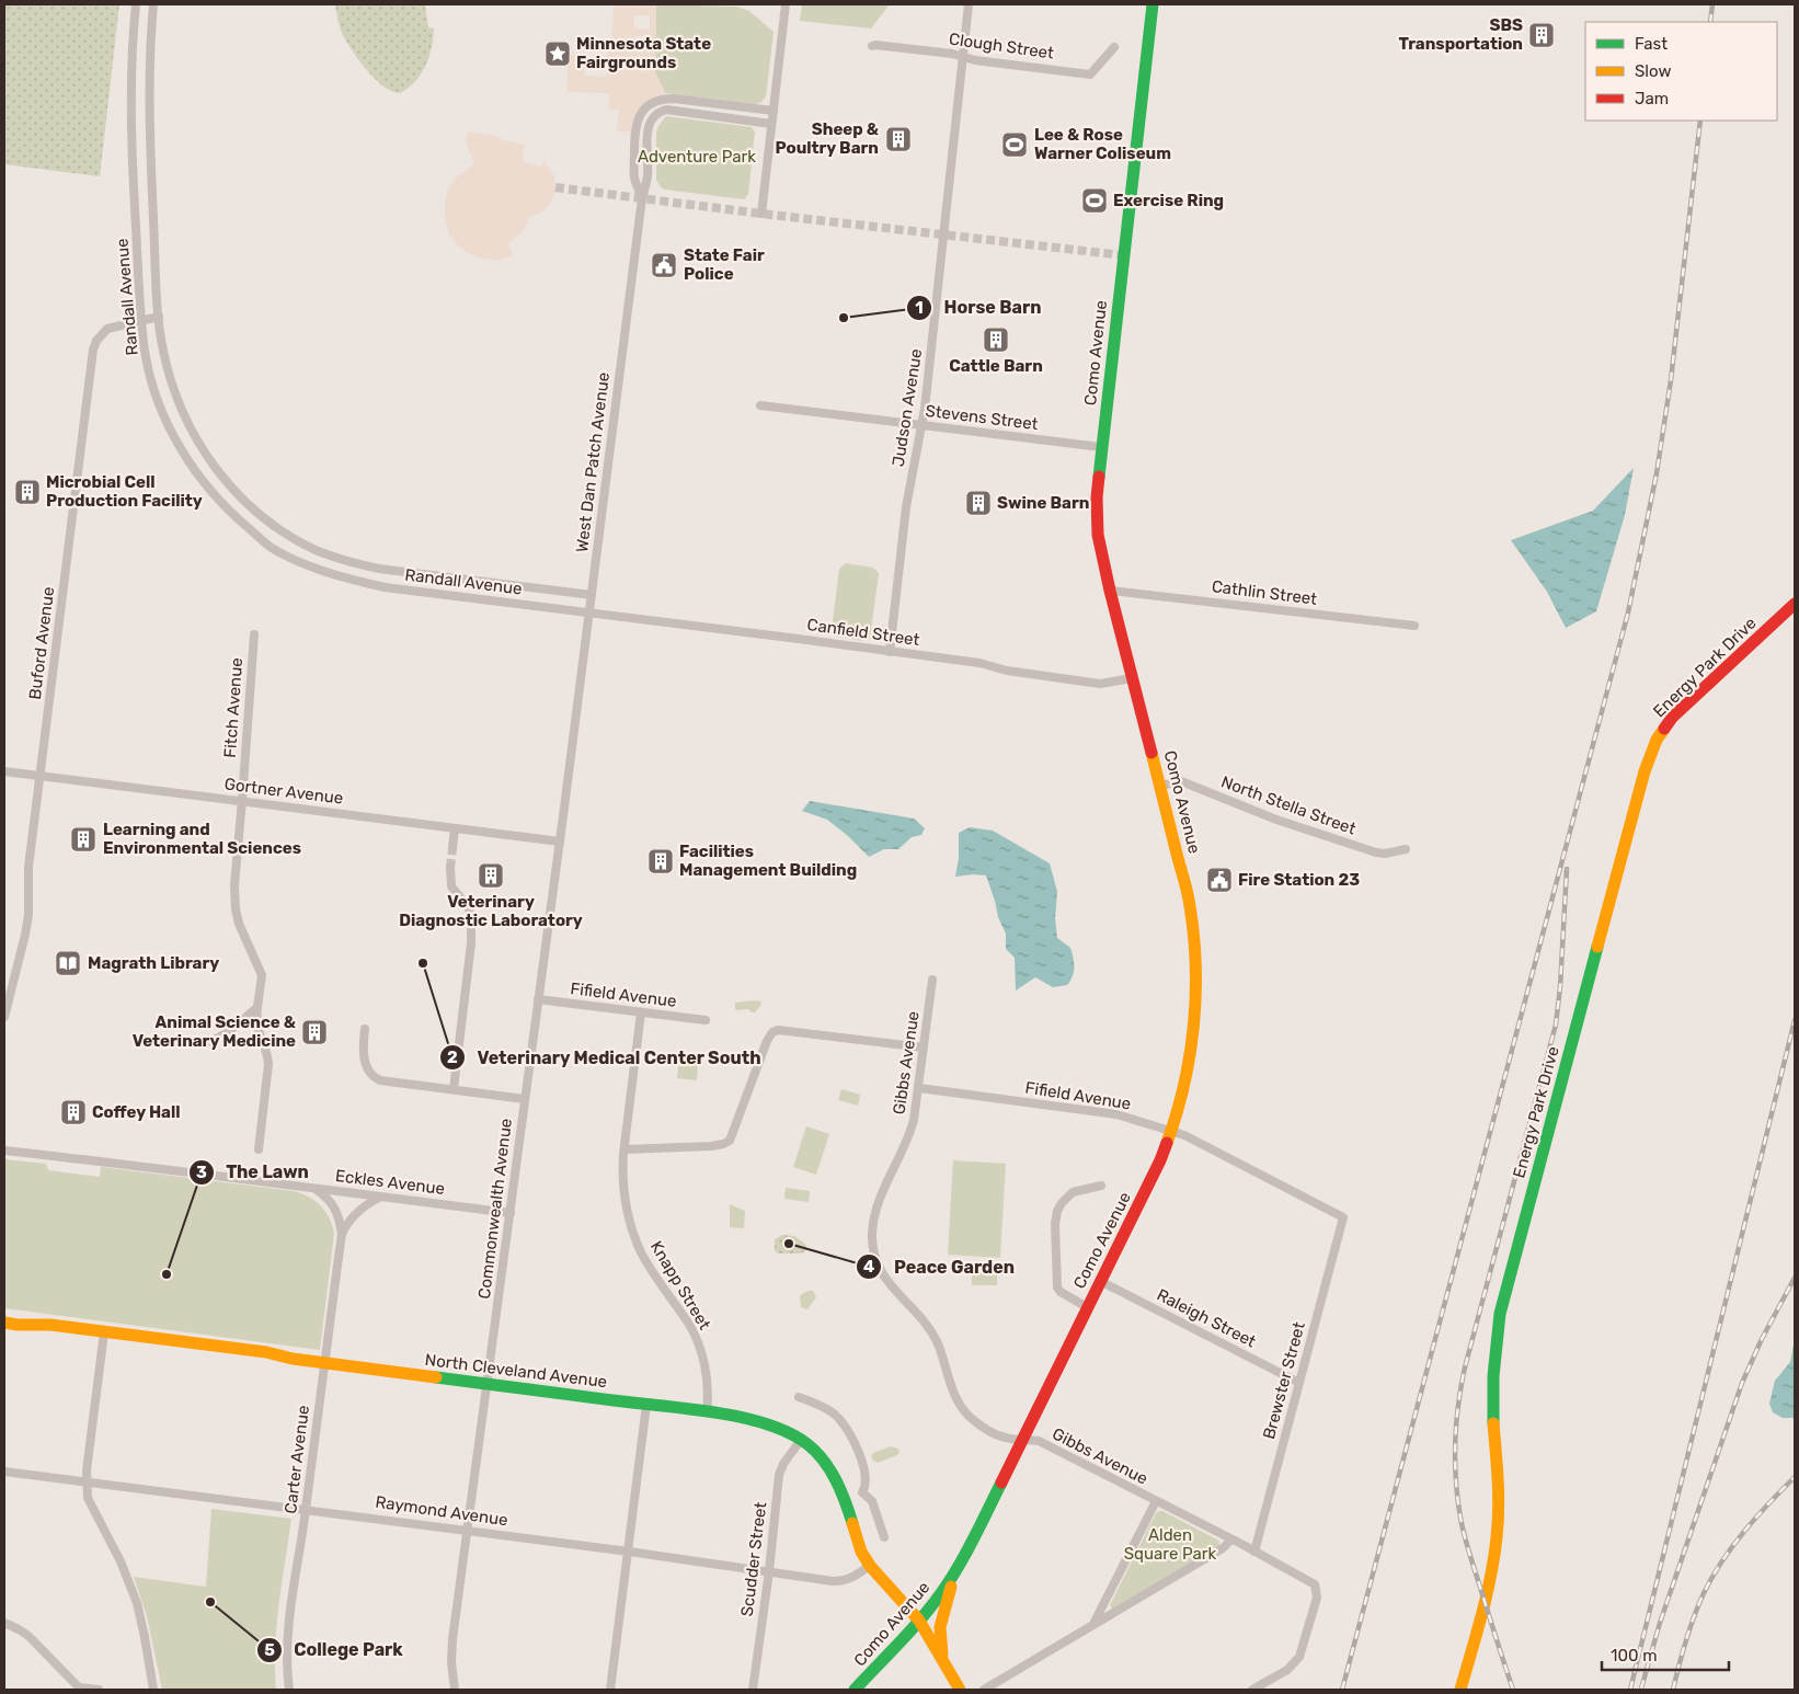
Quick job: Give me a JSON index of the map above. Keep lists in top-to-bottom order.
{
  "streets": {
    "main road": ["Como Avenue", "Energy Park Drive", "North Cleveland Avenue"],
    "street": [
      "Clough Street",
      "Randall Avenue",
      "Judson Avenue",
      "Stevens Street",
      "West Dan Patch Avenue",
      "Cathlin Street",
      "Canfield Street",
      "Buford Avenue",
      "Fitch Avenue",
      "Gortner Avenue",
      "North Stella Street",
      "Fifield Avenue",
      "Gibbs Avenue",
      "Eckles Avenue",
      "Commonwealth Avenue",
      "Knapp Street",
      "Raleigh Street",
      "Brewster Street",
      "Carter Avenue",
      "Raymond Avenue",
      "Scudder Street"
    ]
  },
  "crossings": [
    ["Clough Street", "Judson Avenue"],
    ["Randall Avenue", "West Dan Patch Avenue"],
    ["Randall Avenue", "Canfield Street"],
    ["Randall Avenue", "Buford Avenue"],
    ["Como Avenue", "Stevens Street"],
    ["Como Avenue", "Cathlin Street"],
    ["Como Avenue", "Canfield Street"],
    ["Como Avenue", "North Stella Street"],
    ["Como Avenue", "Fifield Avenue"],
    ["Como Avenue", "Gibbs Avenue"],
    ["Como Avenue", "Raleigh Street"],
    ["Como Avenue", "North Cleveland Avenue"],
    ["Judson Avenue", "Stevens Street"],
    ["Judson Avenue", "Canfield Street"],
    ["West Dan Patch Avenue", "Canfield Street"],
    ["West Dan Patch Avenue", "Commonwealth Avenue"],
    ["Buford Avenue", "Gortner Avenue"],
    ["Fitch Avenue", "Gortner Avenue"],
    ["Gortner Avenue", "Commonwealth Avenue"],
    ["Fifield Avenue", "Gibbs Avenue"],
    ["Fifield Avenue", "Commonwealth Avenue"],
    ["Fifield Avenue", "Knapp Street"],
    ["Fifield Avenue", "Brewster Street"],
    ["Gibbs Avenue", "Brewster Street"],
    ["Eckles Avenue", "Commonwealth Avenue"],
    ["Eckles Avenue", "Carter Avenue"],
    ["Commonwealth Avenue", "North Cleveland Avenue"],
    ["Commonwealth Avenue", "Raymond Avenue"],
    ["Knapp Street", "North Cleveland Avenue"],
    ["Raleigh Street", "Brewster Street"],
    ["North Cleveland Avenue", "Carter Avenue"],
    ["North Cleveland Avenue", "Raymond Avenue"],
    ["North Cleveland Avenue", "Scudder Street"],
    ["Carter Avenue", "Raymond Avenue"],
    ["Raymond Avenue", "Scudder Street"]
  ],
  "parks": ["Adventure Park", "Alden Square Park"],
  "places": {
    "building": [
      "SBS Transportation",
      "Sheep & Poultry Barn",
      "Cattle Barn",
      "Microbial Cell Production Facility",
      "Swine Barn",
      "Learning and Environmental Sciences",
      "Facilities Management Building",
      "Veterinary Diagnostic Laboratory",
      "Animal Science & Veterinary Medicine",
      "Coffey Hall"
    ],
    "place": ["Minnesota State Fairgrounds"],
    "sports": ["Lee & Rose Warner Coliseum", "Exercise Ring"],
    "public building": ["State Fair Police", "Fire Station 23"],
    "other": [
      "Horse Barn",
      "Veterinary Medical Center South",
      "Peace Garden",
      "The Lawn",
      "College Park"
    ],
    "library": ["Magrath Library"]
  },
  "legend": ["Fast", "Slow", "Jam"],
  "scale_bar": "100 m"
}
